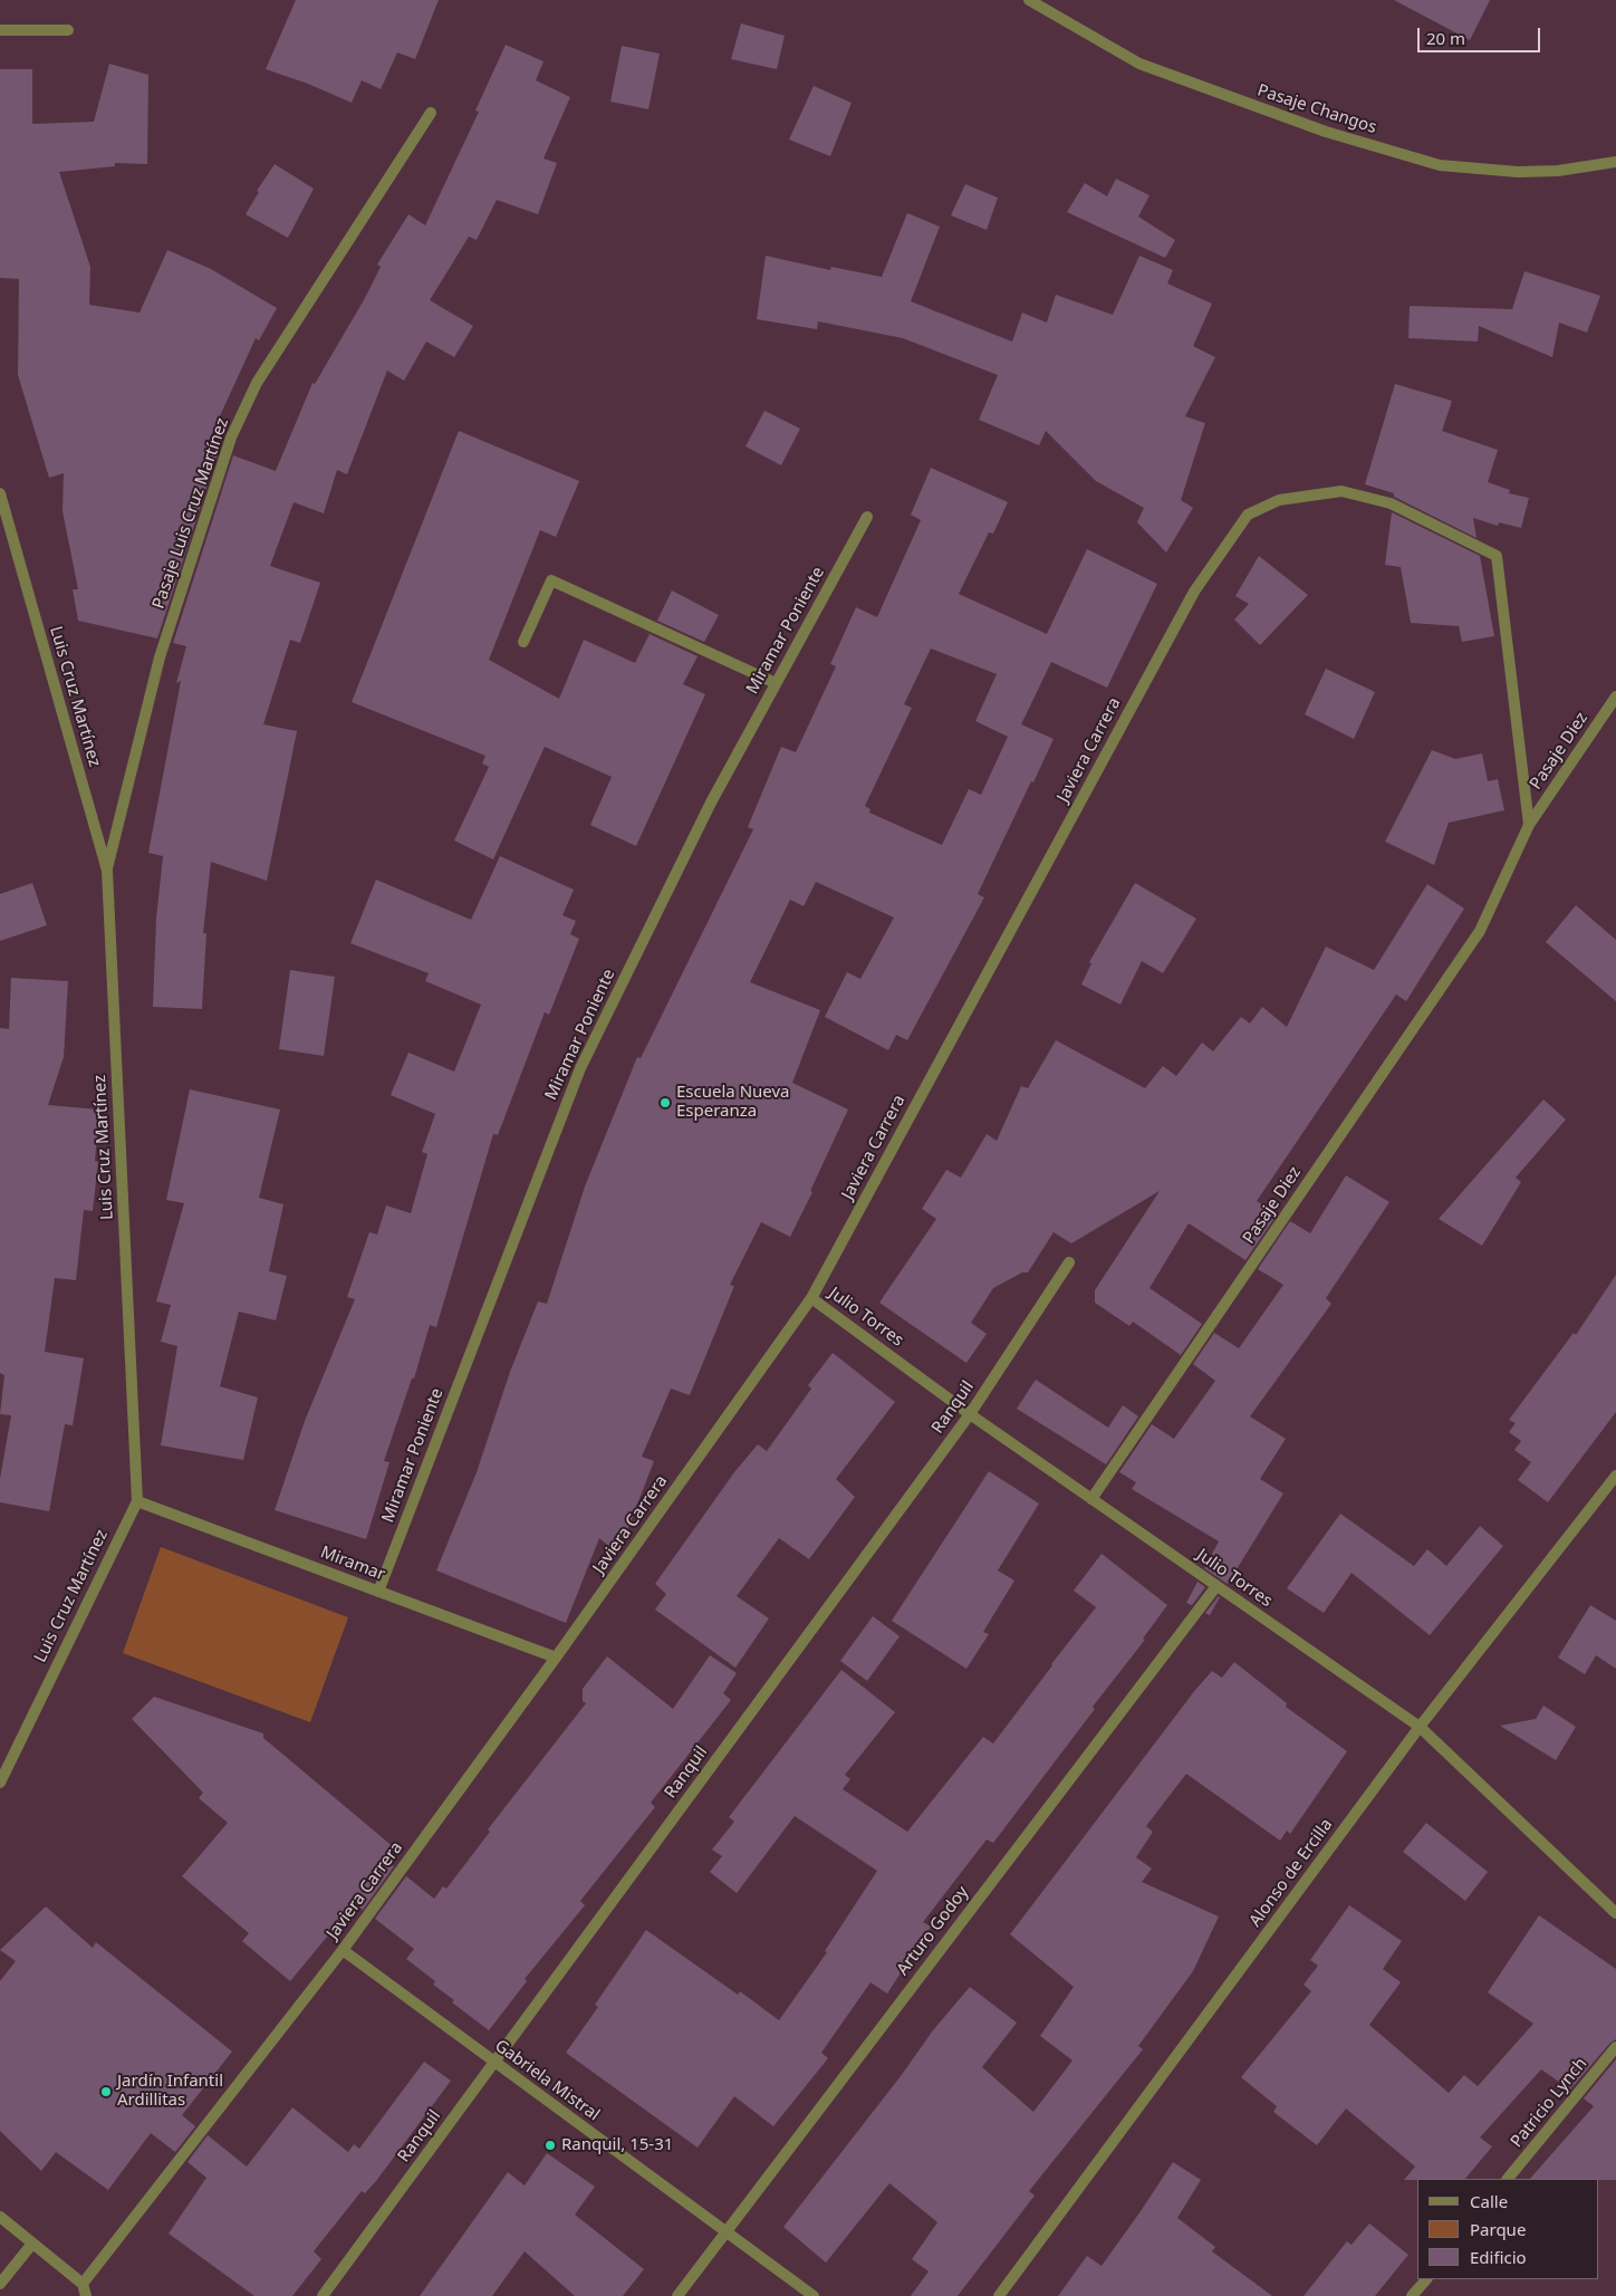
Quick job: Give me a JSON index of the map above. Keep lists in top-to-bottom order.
{
  "streets": {
    "street": [
      "Pasaje Changos",
      "Pasaje Luis Cruz Martínez",
      "Miramar Poniente",
      "Luis Cruz Martínez",
      "Javiera Carrera",
      "Pasaje Diez",
      "Julio Torres",
      "Ranquil",
      "Miramar",
      "Alonso de Ercilla",
      "Arturo Godoy",
      "Gabriela Mistral",
      "Patricio Lynch"
    ]
  },
  "crossings": [
    ["Pasaje Luis Cruz Martínez", "Luis Cruz Martínez"],
    ["Miramar Poniente", "Miramar"],
    ["Luis Cruz Martínez", "Miramar"],
    ["Javiera Carrera", "Pasaje Diez"],
    ["Javiera Carrera", "Julio Torres"],
    ["Javiera Carrera", "Miramar"],
    ["Javiera Carrera", "Gabriela Mistral"],
    ["Pasaje Diez", "Julio Torres"],
    ["Julio Torres", "Ranquil"],
    ["Julio Torres", "Alonso de Ercilla"],
    ["Julio Torres", "Arturo Godoy"],
    ["Ranquil", "Gabriela Mistral"],
    ["Arturo Godoy", "Gabriela Mistral"]
  ],
  "places": ["Escuela Nueva Esperanza", "Jardín Infantil Ardillitas", "Ranquil, 15-31"],
  "legend": ["Calle", "Parque", "Edificio"],
  "scale_bar": "20 m"
}
